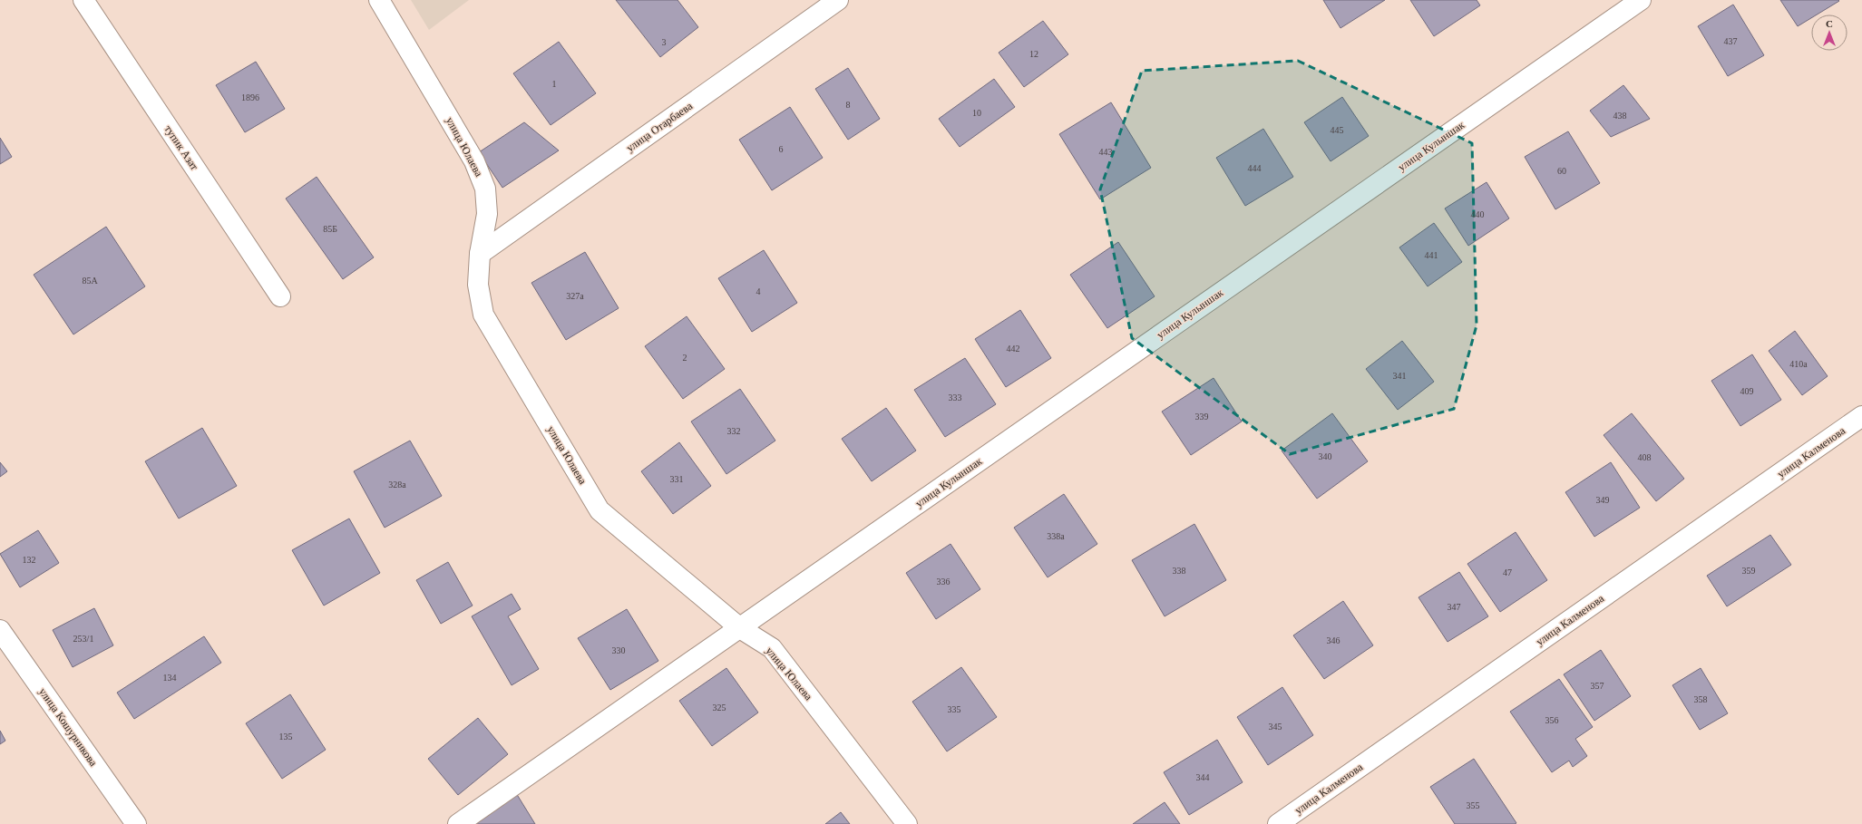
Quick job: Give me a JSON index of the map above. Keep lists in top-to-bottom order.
{
  "streets": {
    "street": [
      "улица Отарбаева",
      "улица Кулыншак",
      "улица Юлаева",
      "тупик Азат",
      "улица Калменова",
      "улица Кошурникова"
    ]
  },
  "crossings": [
    ["улица Отарбаева", "улица Юлаева"],
    ["улица Кулыншак", "улица Юлаева"]
  ],
  "house_numbers": [
    "437",
    "3",
    "12",
    "1",
    "1896",
    "8",
    "10",
    "438",
    "445",
    "6",
    "443",
    "444",
    "60",
    "440",
    "85Б",
    "441",
    "85А",
    "4",
    "327а",
    "442",
    "2",
    "410а",
    "341",
    "409",
    "333",
    "339",
    "332",
    "340",
    "408",
    "331",
    "328а",
    "349",
    "338а",
    "132",
    "338",
    "359",
    "47",
    "336",
    "347",
    "253/1",
    "346",
    "330",
    "134",
    "357",
    "358",
    "325",
    "335",
    "356",
    "345",
    "135",
    "344",
    "355"
  ],
  "north": "top"
}
